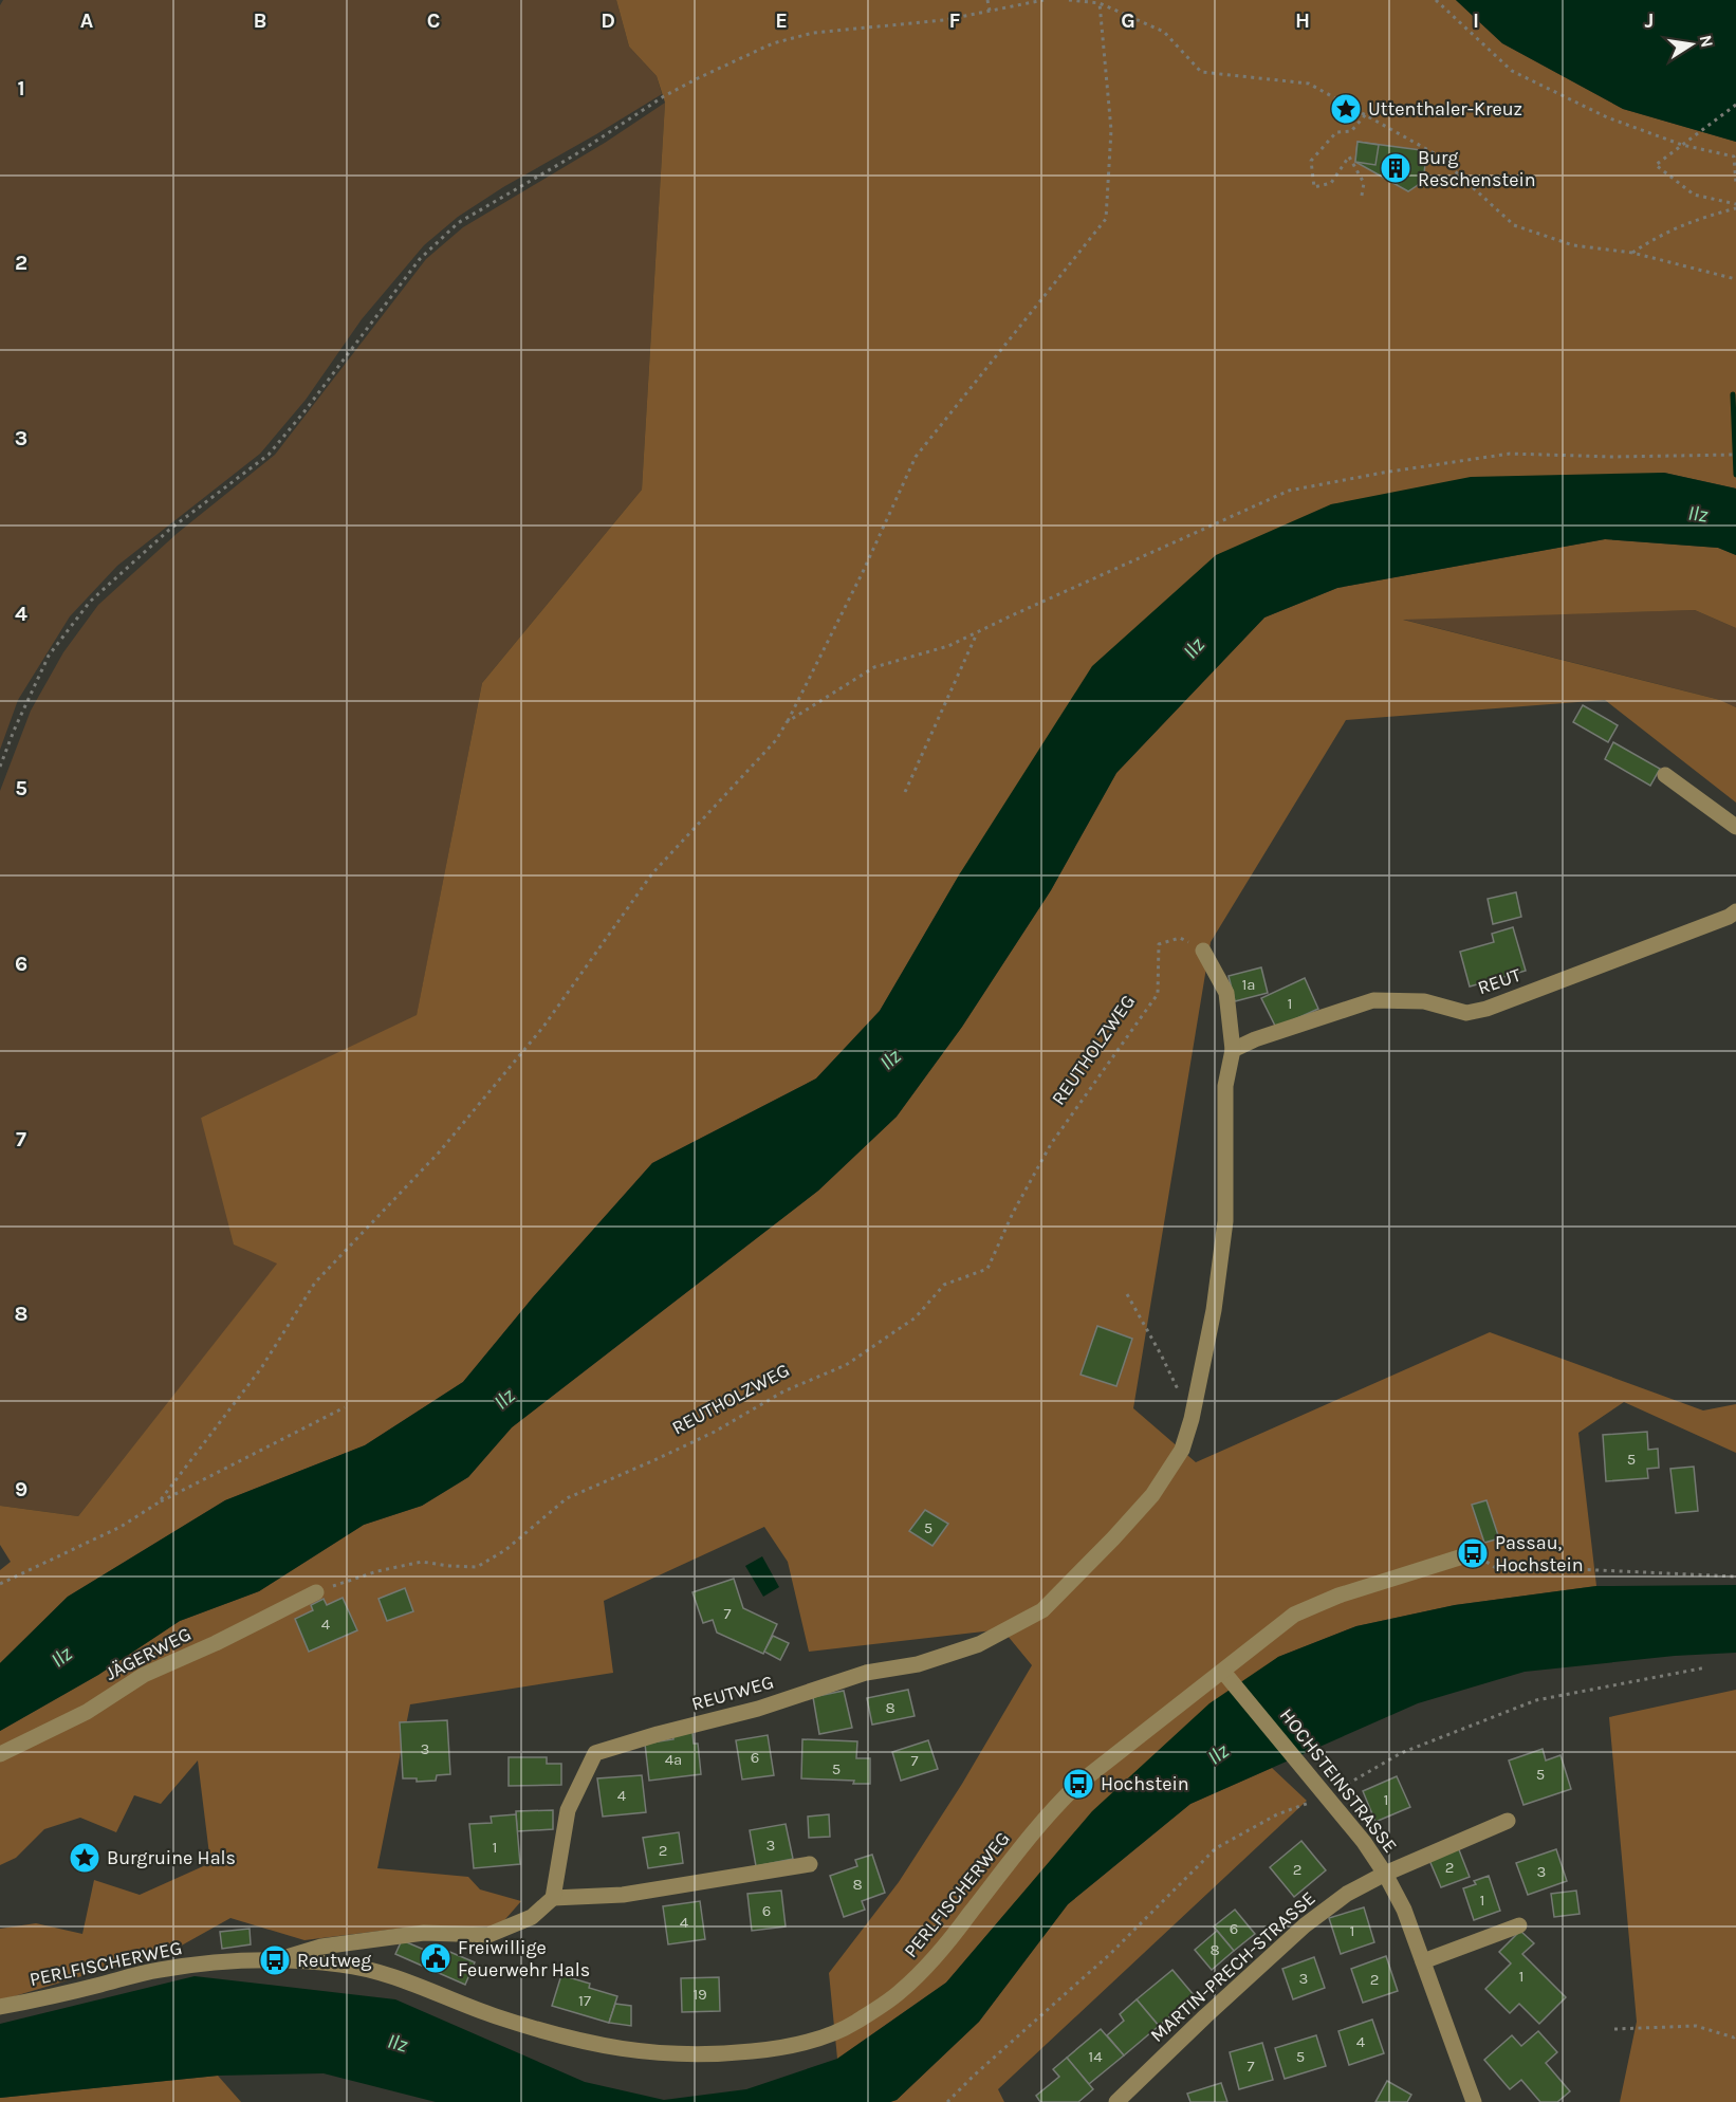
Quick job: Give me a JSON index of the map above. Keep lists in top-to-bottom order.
{
  "streets": {
    "street": [
      "REUT",
      "JÄGERWEG",
      "REUTWEG",
      "HOCHSTEINSTRASSE",
      "PERLFISCHERWEG",
      "MARTIN-PRECH-STRASSE"
    ],
    "path": ["REUTHOLZWEG"]
  },
  "crossings": [
    ["REUTHOLZWEG", "JÄGERWEG"],
    ["HOCHSTEINSTRASSE", "PERLFISCHERWEG"],
    ["HOCHSTEINSTRASSE", "MARTIN-PRECH-STRASSE"]
  ],
  "water": ["Ilz"],
  "places": {
    "place": ["Uttenthaler-Kreuz", "Burgruine Hals"],
    "building": ["Burg Reschenstein"],
    "bus stop": ["Passau, Hochstein", "Hochstein", "Reutweg"],
    "public building": ["Freiwillige Feuerwehr Hals"]
  },
  "house_numbers": [
    "1a",
    "1",
    "5",
    "5",
    "7",
    "4",
    "8",
    "3",
    "6",
    "4a",
    "7",
    "5",
    "5",
    "4",
    "1",
    "3",
    "1",
    "2",
    "2",
    "2",
    "3",
    "8",
    "1",
    "6",
    "4",
    "6",
    "1",
    "8",
    "1",
    "3",
    "2",
    "19",
    "17",
    "4",
    "14",
    "5",
    "7"
  ],
  "north": "right",
  "grid": {
    "columns": [
      "A",
      "B",
      "C",
      "D",
      "E",
      "F",
      "G",
      "H",
      "I",
      "J"
    ],
    "rows": [
      "1",
      "2",
      "3",
      "4",
      "5",
      "6",
      "7",
      "8",
      "9"
    ]
  }
}
